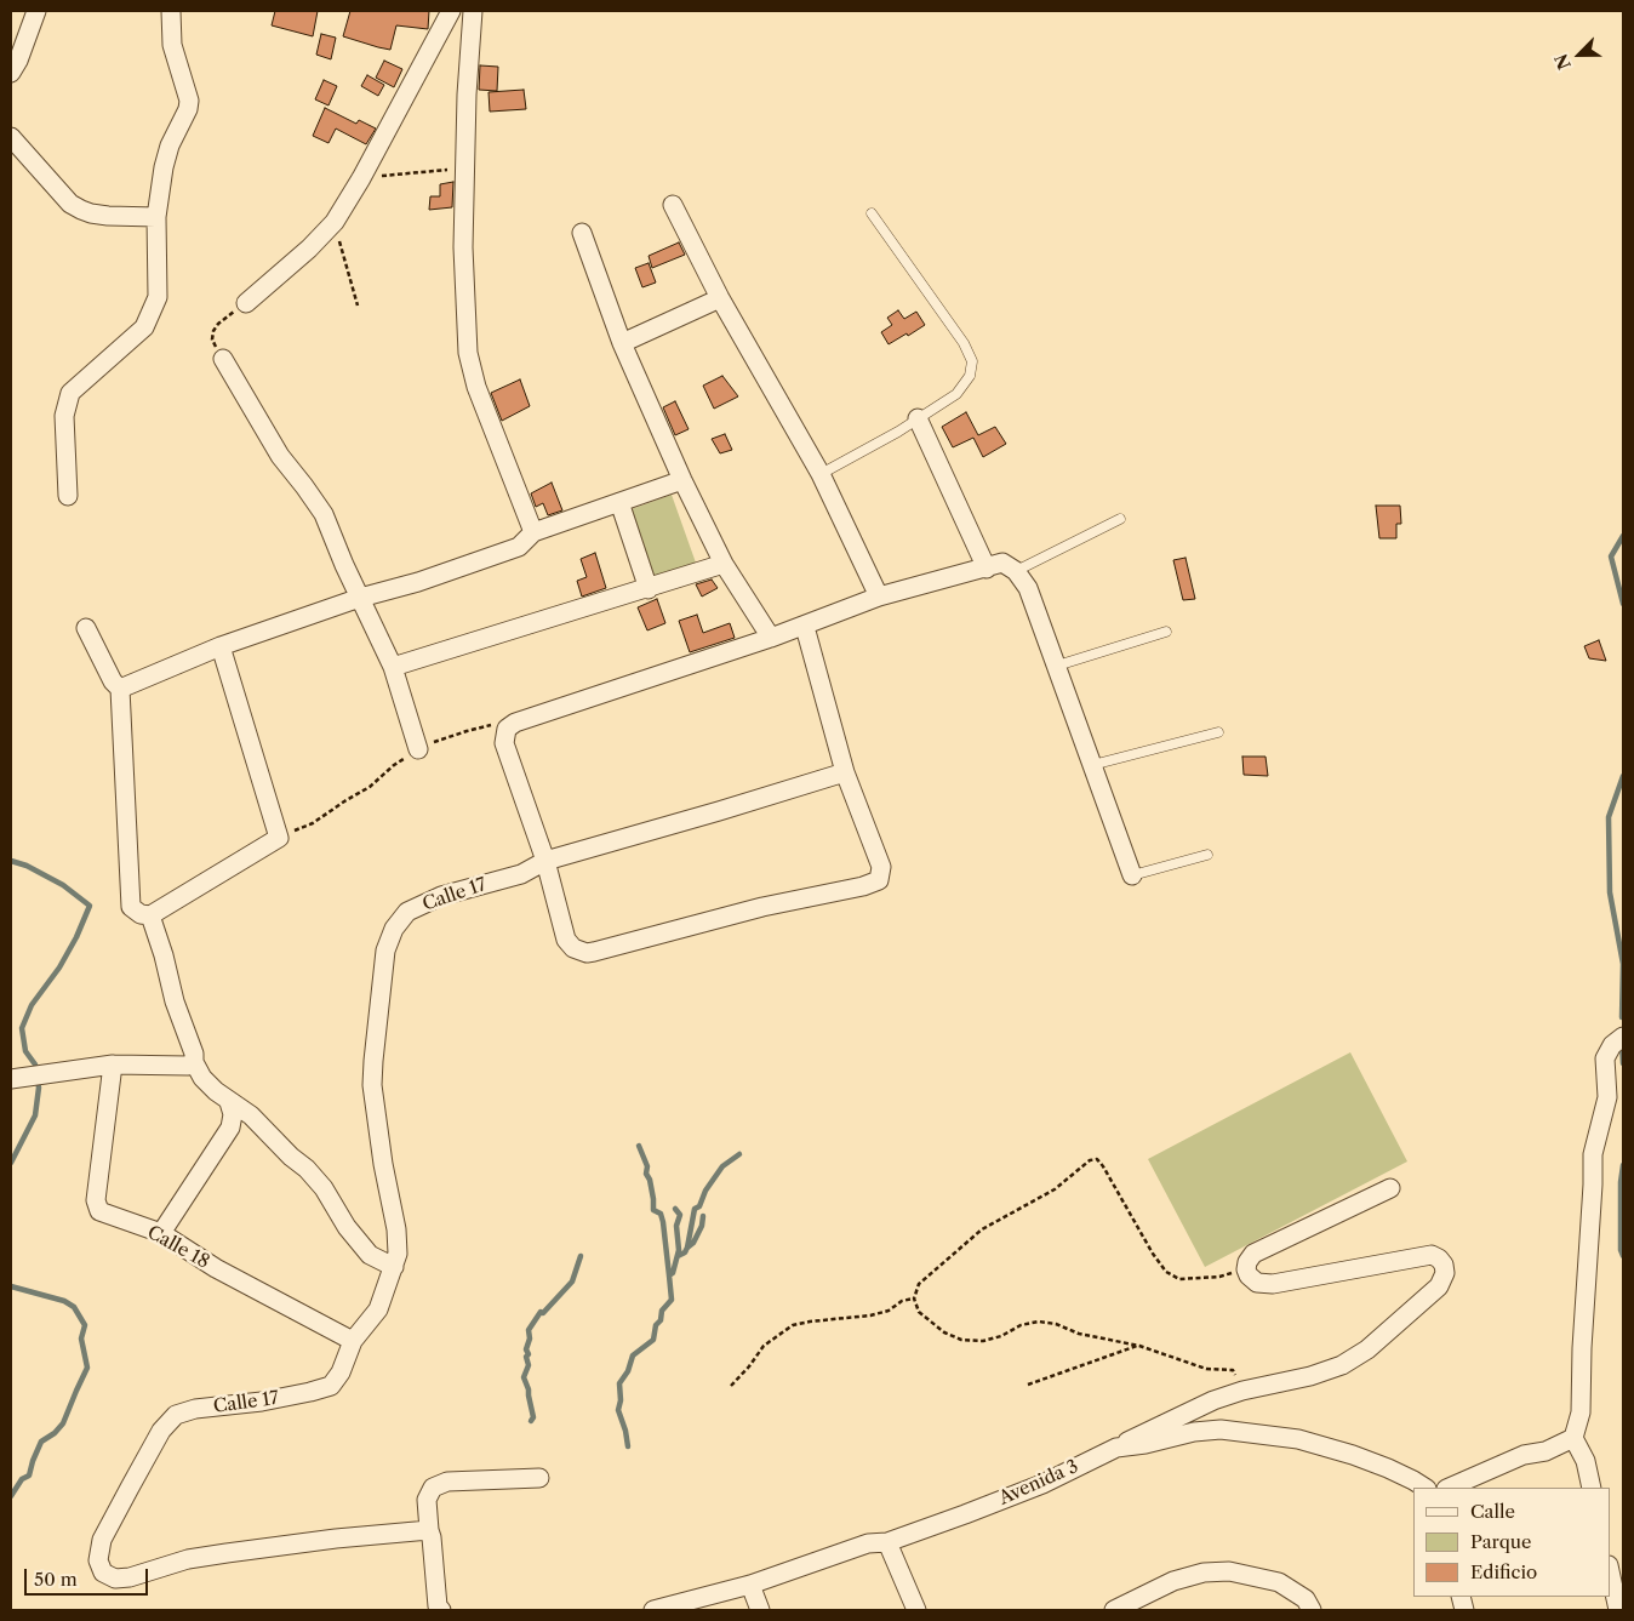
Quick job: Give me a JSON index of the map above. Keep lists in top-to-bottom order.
{
  "streets": {
    "street": ["Calle 17", "Calle 18", "Avenida 3"]
  },
  "crossings": [
    ["Calle 17", "Calle 18"]
  ],
  "legend": ["Calle", "Parque", "Edificio"],
  "scale_bar": "50 m",
  "north": "bottom left"
}
